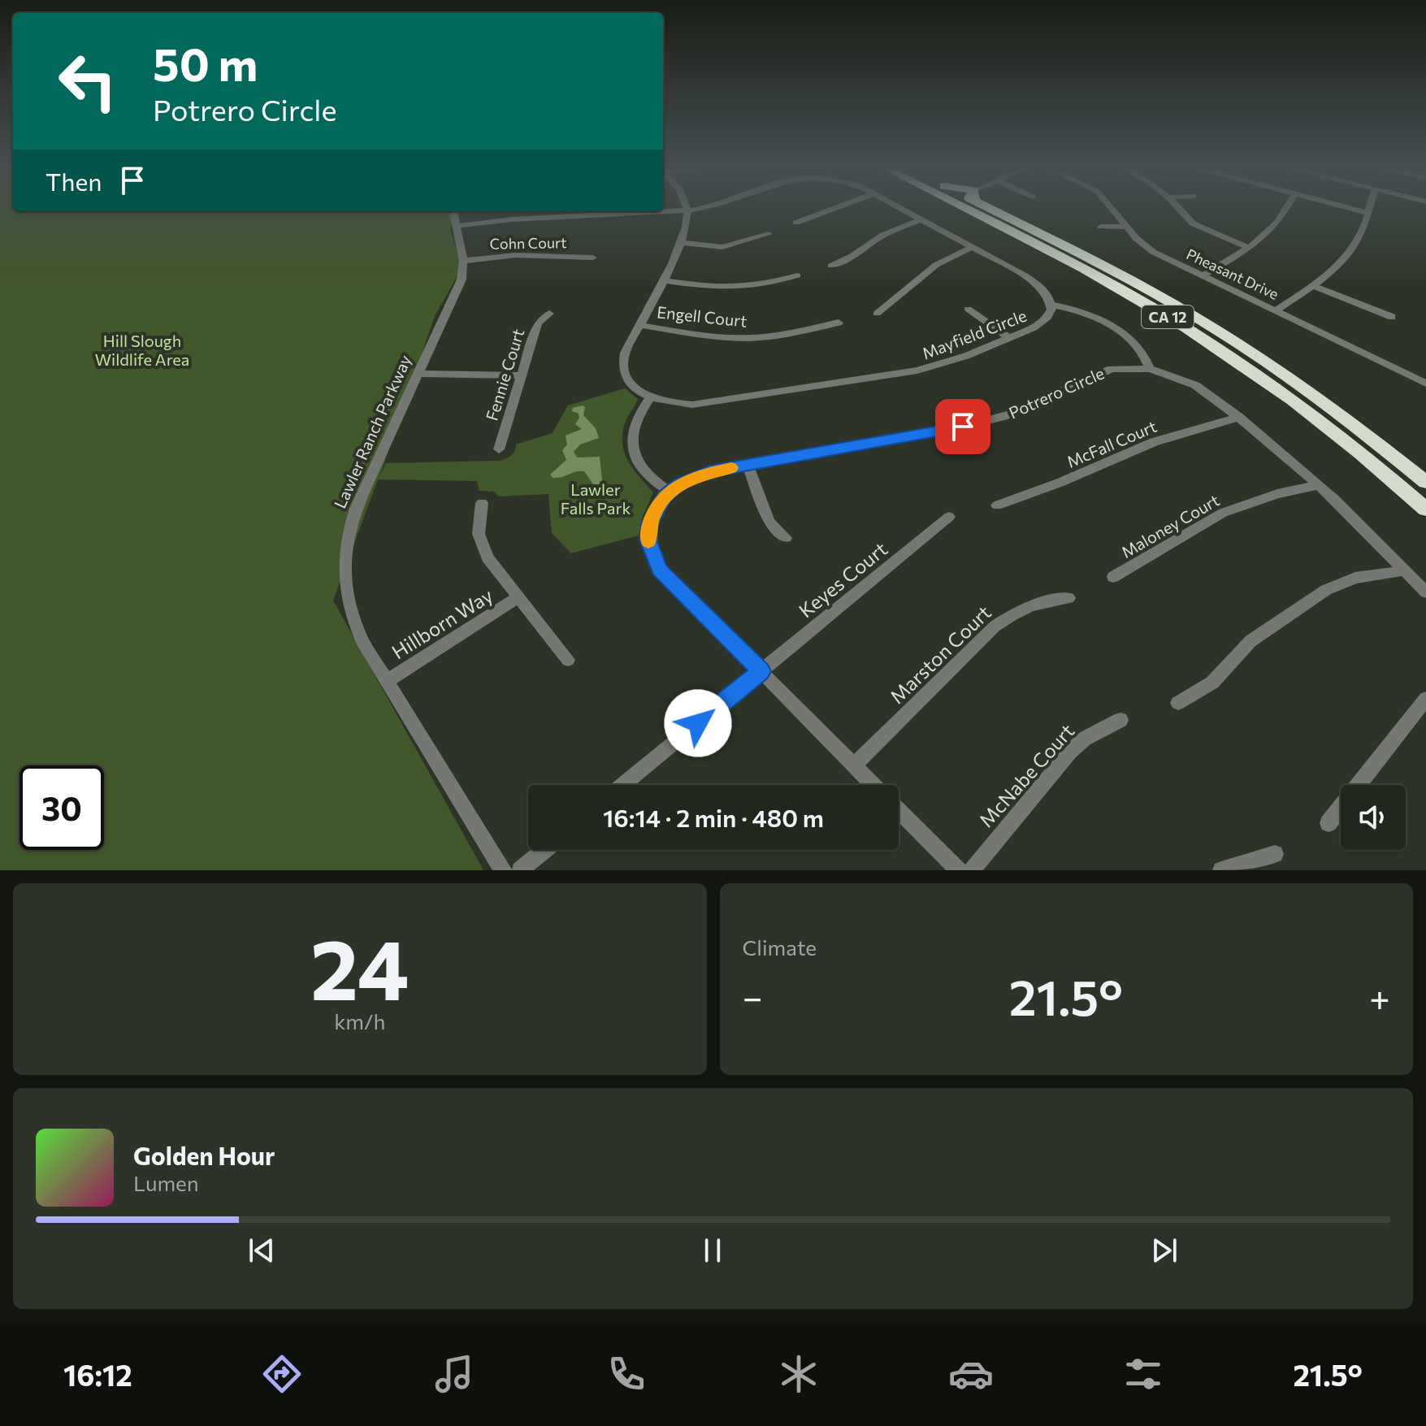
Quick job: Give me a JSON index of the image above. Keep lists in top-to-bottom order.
{
  "streets": {
    "highway": ["CA 12"],
    "street": [
      "Cohn Court",
      "Pheasant Drive",
      "Engell Court",
      "Mayfield Circle",
      "Fennie Court",
      "Potrero Circle",
      "Lawler Ranch Parkway",
      "McFall Court",
      "Maloney Court",
      "Keyes Court",
      "Hillborn Way",
      "Marston Court",
      "McNabe Court"
    ]
  },
  "crossings": [
    ["Cohn Court", "Lawler Ranch Parkway"],
    ["Engell Court", "Mayfield Circle"],
    ["Potrero Circle", "McFall Court"],
    ["Potrero Circle", "Maloney Court"],
    ["Potrero Circle", "Keyes Court"],
    ["Potrero Circle", "Marston Court"],
    ["Lawler Ranch Parkway", "Hillborn Way"]
  ],
  "parks": ["Hill Slough Wildlife Area", "Lawler Falls Park"],
  "page": {
    "turn": ["50 m", "Potrero Circle"],
    "then": "Then",
    "limit": "30",
    "trip": "16:14 · 2 min · 480 m",
    "tile": [
      ["24", "km/h"],
      "Climate"
    ],
    "heat": ["−", "21.5°", "+"],
    "song": ["Golden Hour", "Lumen"],
    "tabs": ["16:12", "21.5°"]
  }
}
